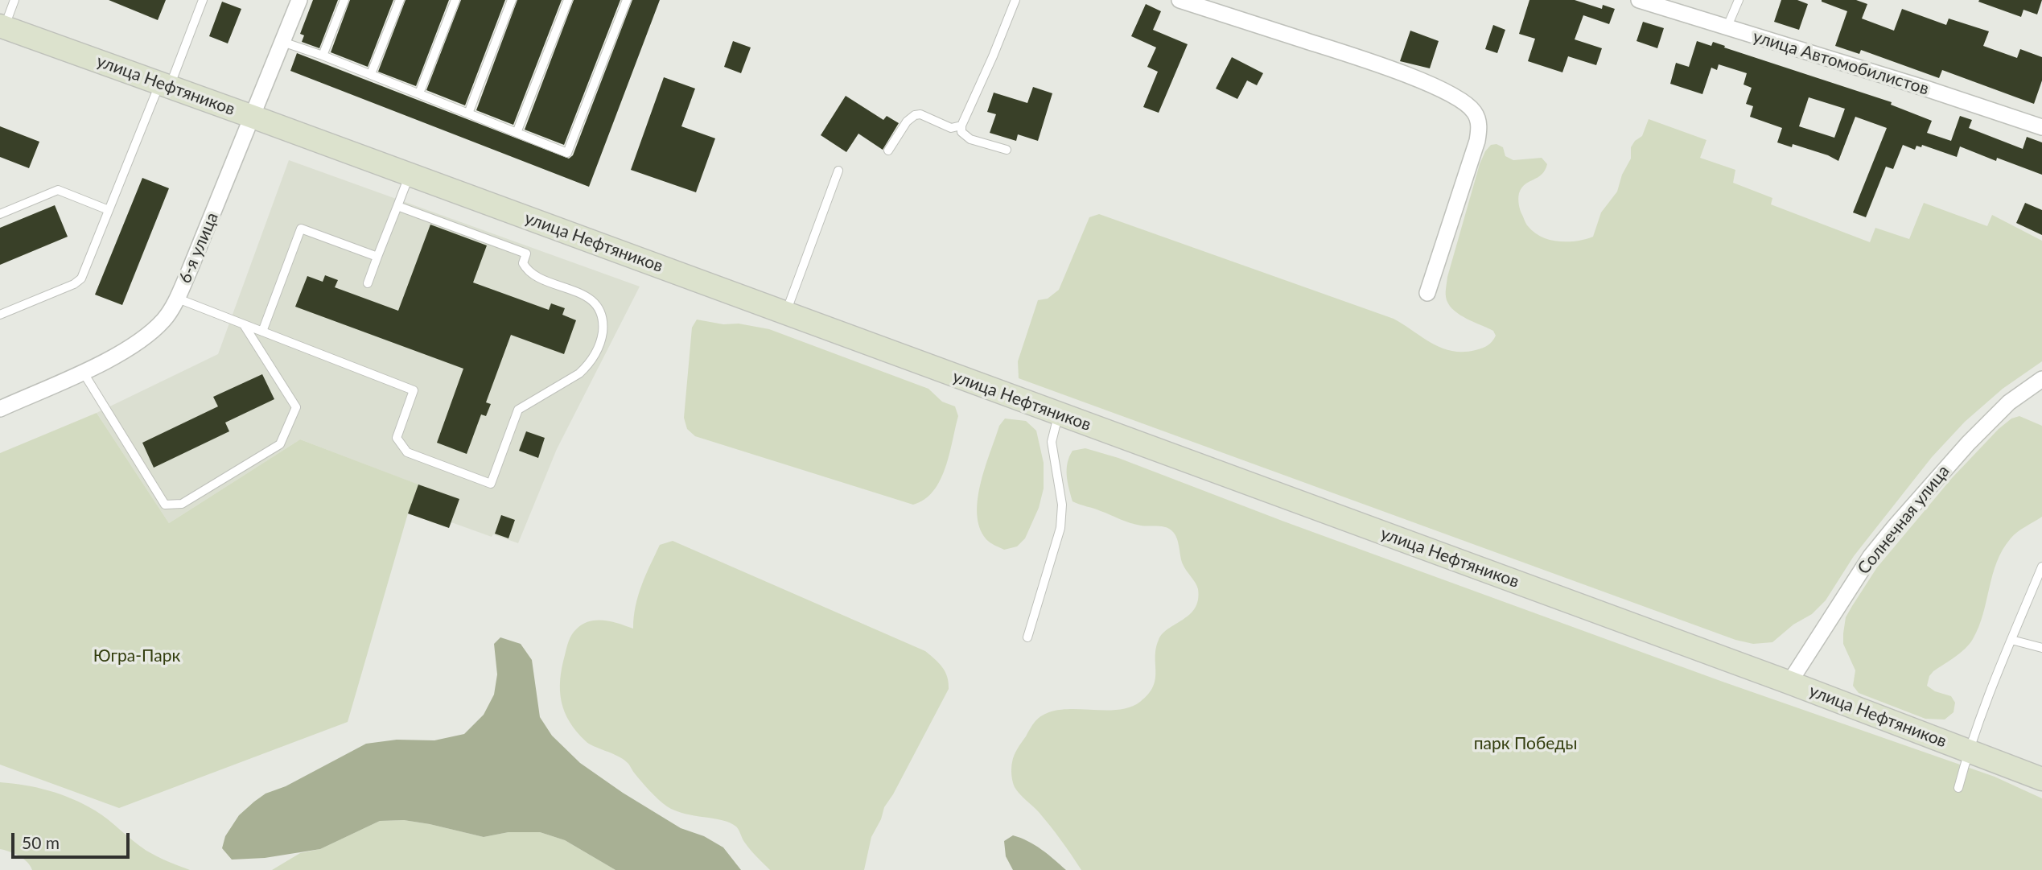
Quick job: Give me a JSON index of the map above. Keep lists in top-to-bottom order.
{
  "streets": {
    "street": [
      "улица Автомобилистов",
      "улица Нефтяников",
      "6-я улица",
      "Солнечная улица"
    ]
  },
  "crossings": [
    ["улица Нефтяников", "6-я улица"],
    ["улица Нефтяников", "Солнечная улица"]
  ],
  "parks": ["Югра-Парк", "парк Победы"],
  "scale_bar": "50 m"
}
